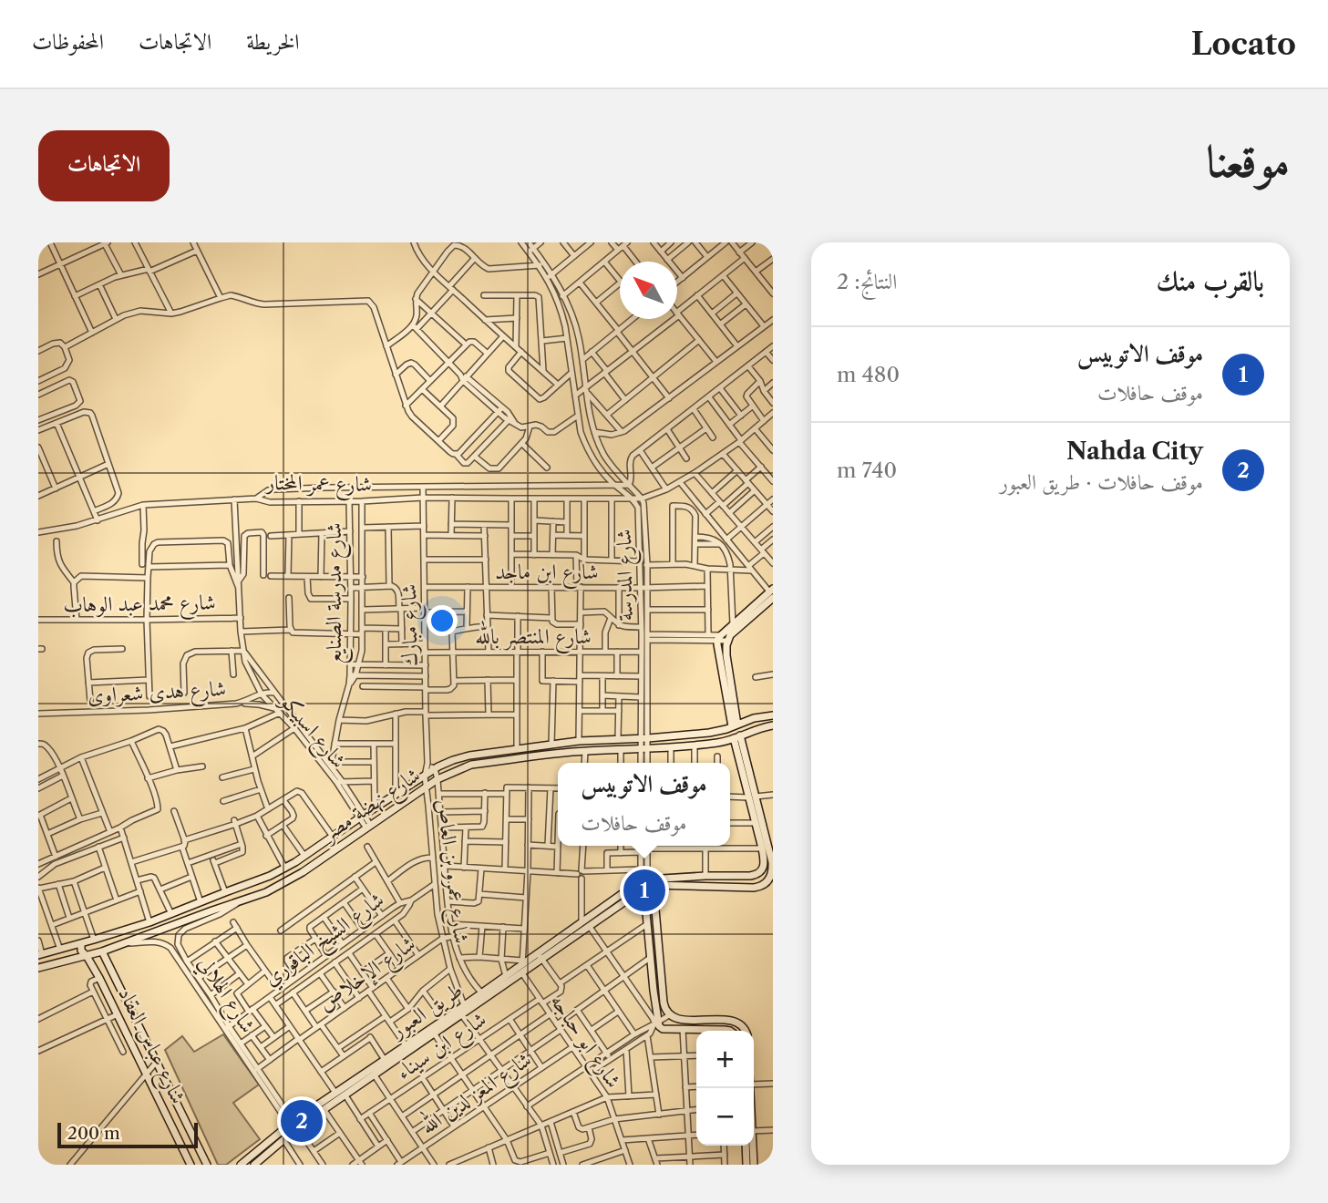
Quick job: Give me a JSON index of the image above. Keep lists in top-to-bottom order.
{
  "streets": {
    "street": [
      "شارع عمر المختار",
      "شارع ابن ماجد",
      "شارع المدرسة",
      "شارع مدرسة الصنايع",
      "شارع محمد عبد الوهاب",
      "شارع مبارك",
      "شارع المنتصر بالله",
      "شارع هدى شعراوى",
      "شارع اسبيكو",
      "شارع نهضة مصر",
      "شارع عمرو بن العاص",
      "شارع الشيخ الباقوري",
      "شارع الإخلاص",
      "شارع الهلالي",
      "طريق العبور",
      "شارع ابو حباجه",
      "شارع عباس العقاد",
      "شارع ابن سيناء",
      "شارع المعز لدين الله"
    ]
  },
  "crossings": [
    ["شارع عمر المختار", "شارع المدرسة"],
    ["شارع عمر المختار", "شارع مدرسة الصنايع"],
    ["شارع عمر المختار", "شارع مبارك"],
    ["شارع ابن ماجد", "شارع المدرسة"],
    ["شارع ابن ماجد", "شارع مبارك"],
    ["شارع المدرسة", "شارع المنتصر بالله"],
    ["شارع المدرسة", "شارع نهضة مصر"],
    ["شارع مدرسة الصنايع", "شارع اسبيكو"],
    ["شارع محمد عبد الوهاب", "شارع اسبيكو"],
    ["شارع مبارك", "شارع المنتصر بالله"],
    ["شارع مبارك", "شارع نهضة مصر"],
    ["شارع مبارك", "شارع عمرو بن العاص"],
    ["شارع هدى شعراوى", "شارع اسبيكو"],
    ["شارع اسبيكو", "شارع نهضة مصر"],
    ["شارع نهضة مصر", "شارع عمرو بن العاص"],
    ["شارع نهضة مصر", "شارع الهلالي"],
    ["شارع نهضة مصر", "شارع عباس العقاد"],
    ["شارع عمرو بن العاص", "شارع الشيخ الباقوري"],
    ["شارع عمرو بن العاص", "شارع الإخلاص"],
    ["شارع عمرو بن العاص", "طريق العبور"],
    ["شارع الشيخ الباقوري", "شارع الهلالي"],
    ["شارع الإخلاص", "شارع الهلالي"],
    ["شارع الهلالي", "طريق العبور"],
    ["طريق العبور", "شارع ابو حباجه"],
    ["شارع ابو حباجه", "شارع ابن سيناء"],
    ["شارع ابو حباجه", "شارع المعز لدين الله"]
  ],
  "scale_bar": "200 m",
  "north": "top left",
  "page": {
    "header": "Locato",
    "nav": ["الخريطة", "الاتجاهات", "المحفوظات"],
    "title": "موقعنا",
    "buttons": "الاتجاهات",
    "heading": ["بالقرب منك", "النتائج: 2"],
    "list": [
      {
        "mark": "1",
        "name": "موقف الاتوبيس",
        "note": "موقف حافلات",
        "value": "480 m"
      },
      {
        "mark": "2",
        "name": "Nahda City",
        "note": "موقف حافلات · طريق العبور",
        "value": "740 m"
      }
    ],
    "popup": ["موقف الاتوبيس", "موقف حافلات"],
    "pins": ["1", "2"],
    "map_buttons": ["+", "−"],
    "scale": "200 m"
  }
}
